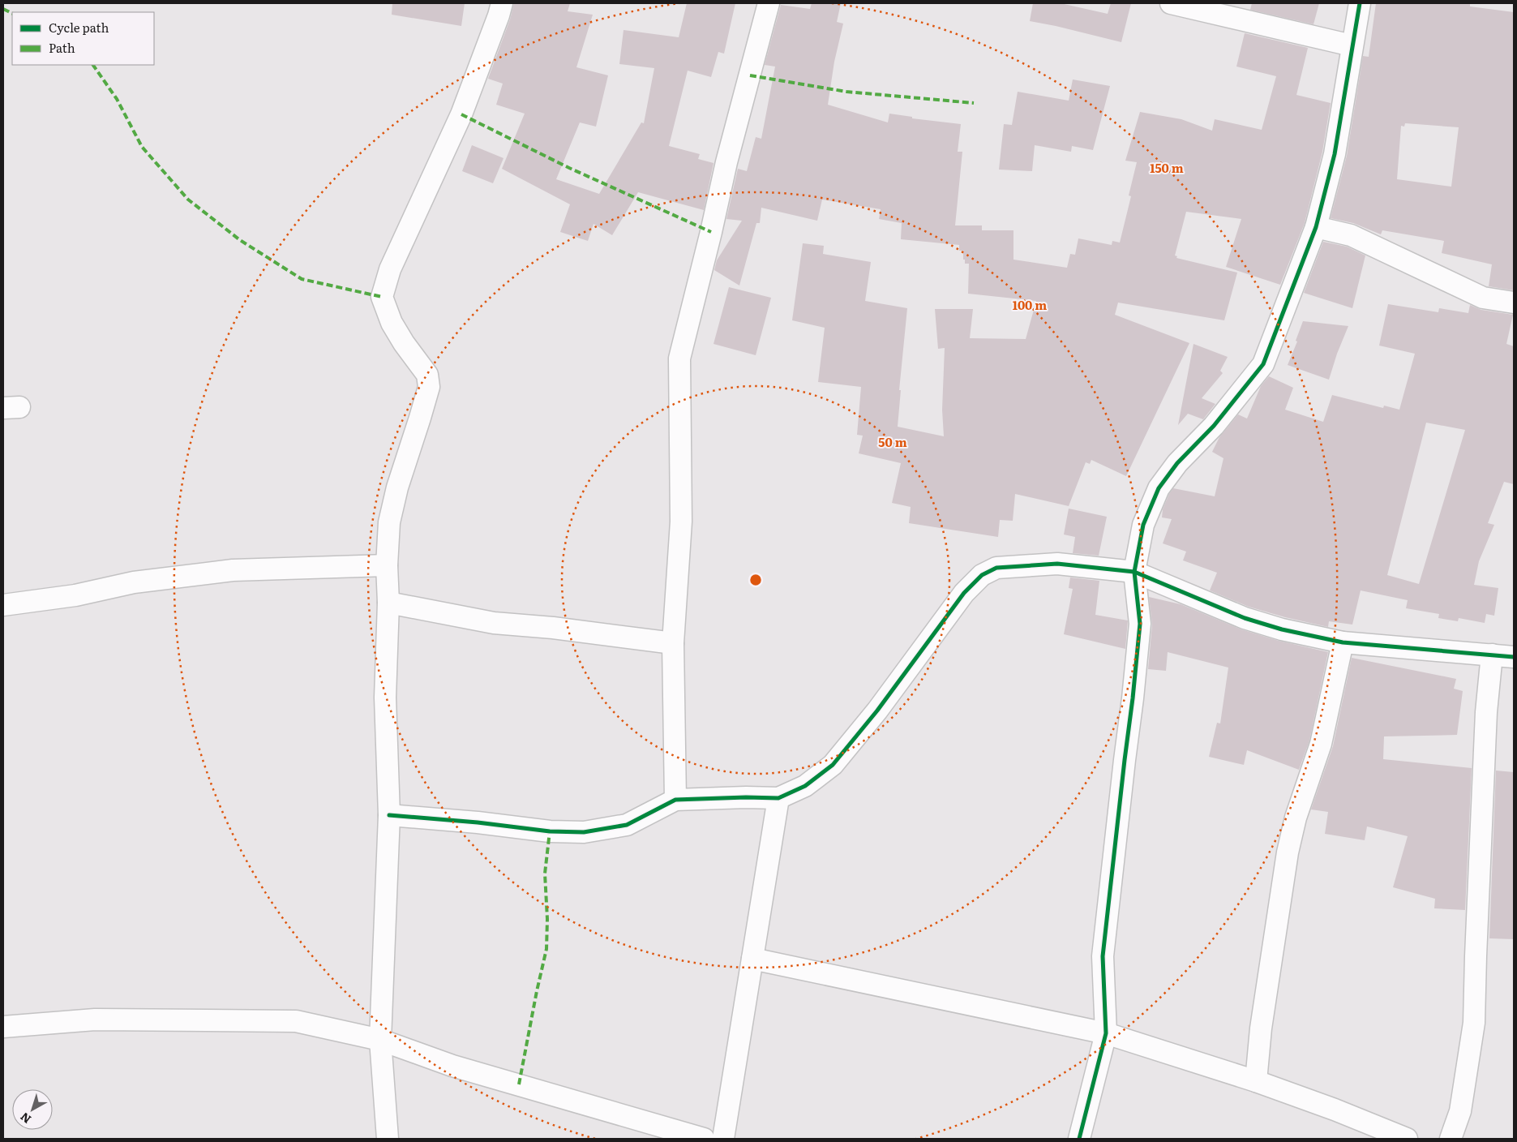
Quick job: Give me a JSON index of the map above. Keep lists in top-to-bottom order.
{
  "legend": ["Cycle path", "Path"],
  "north": "bottom left",
  "rings": ["150 m", "100 m", "50 m"]
}
